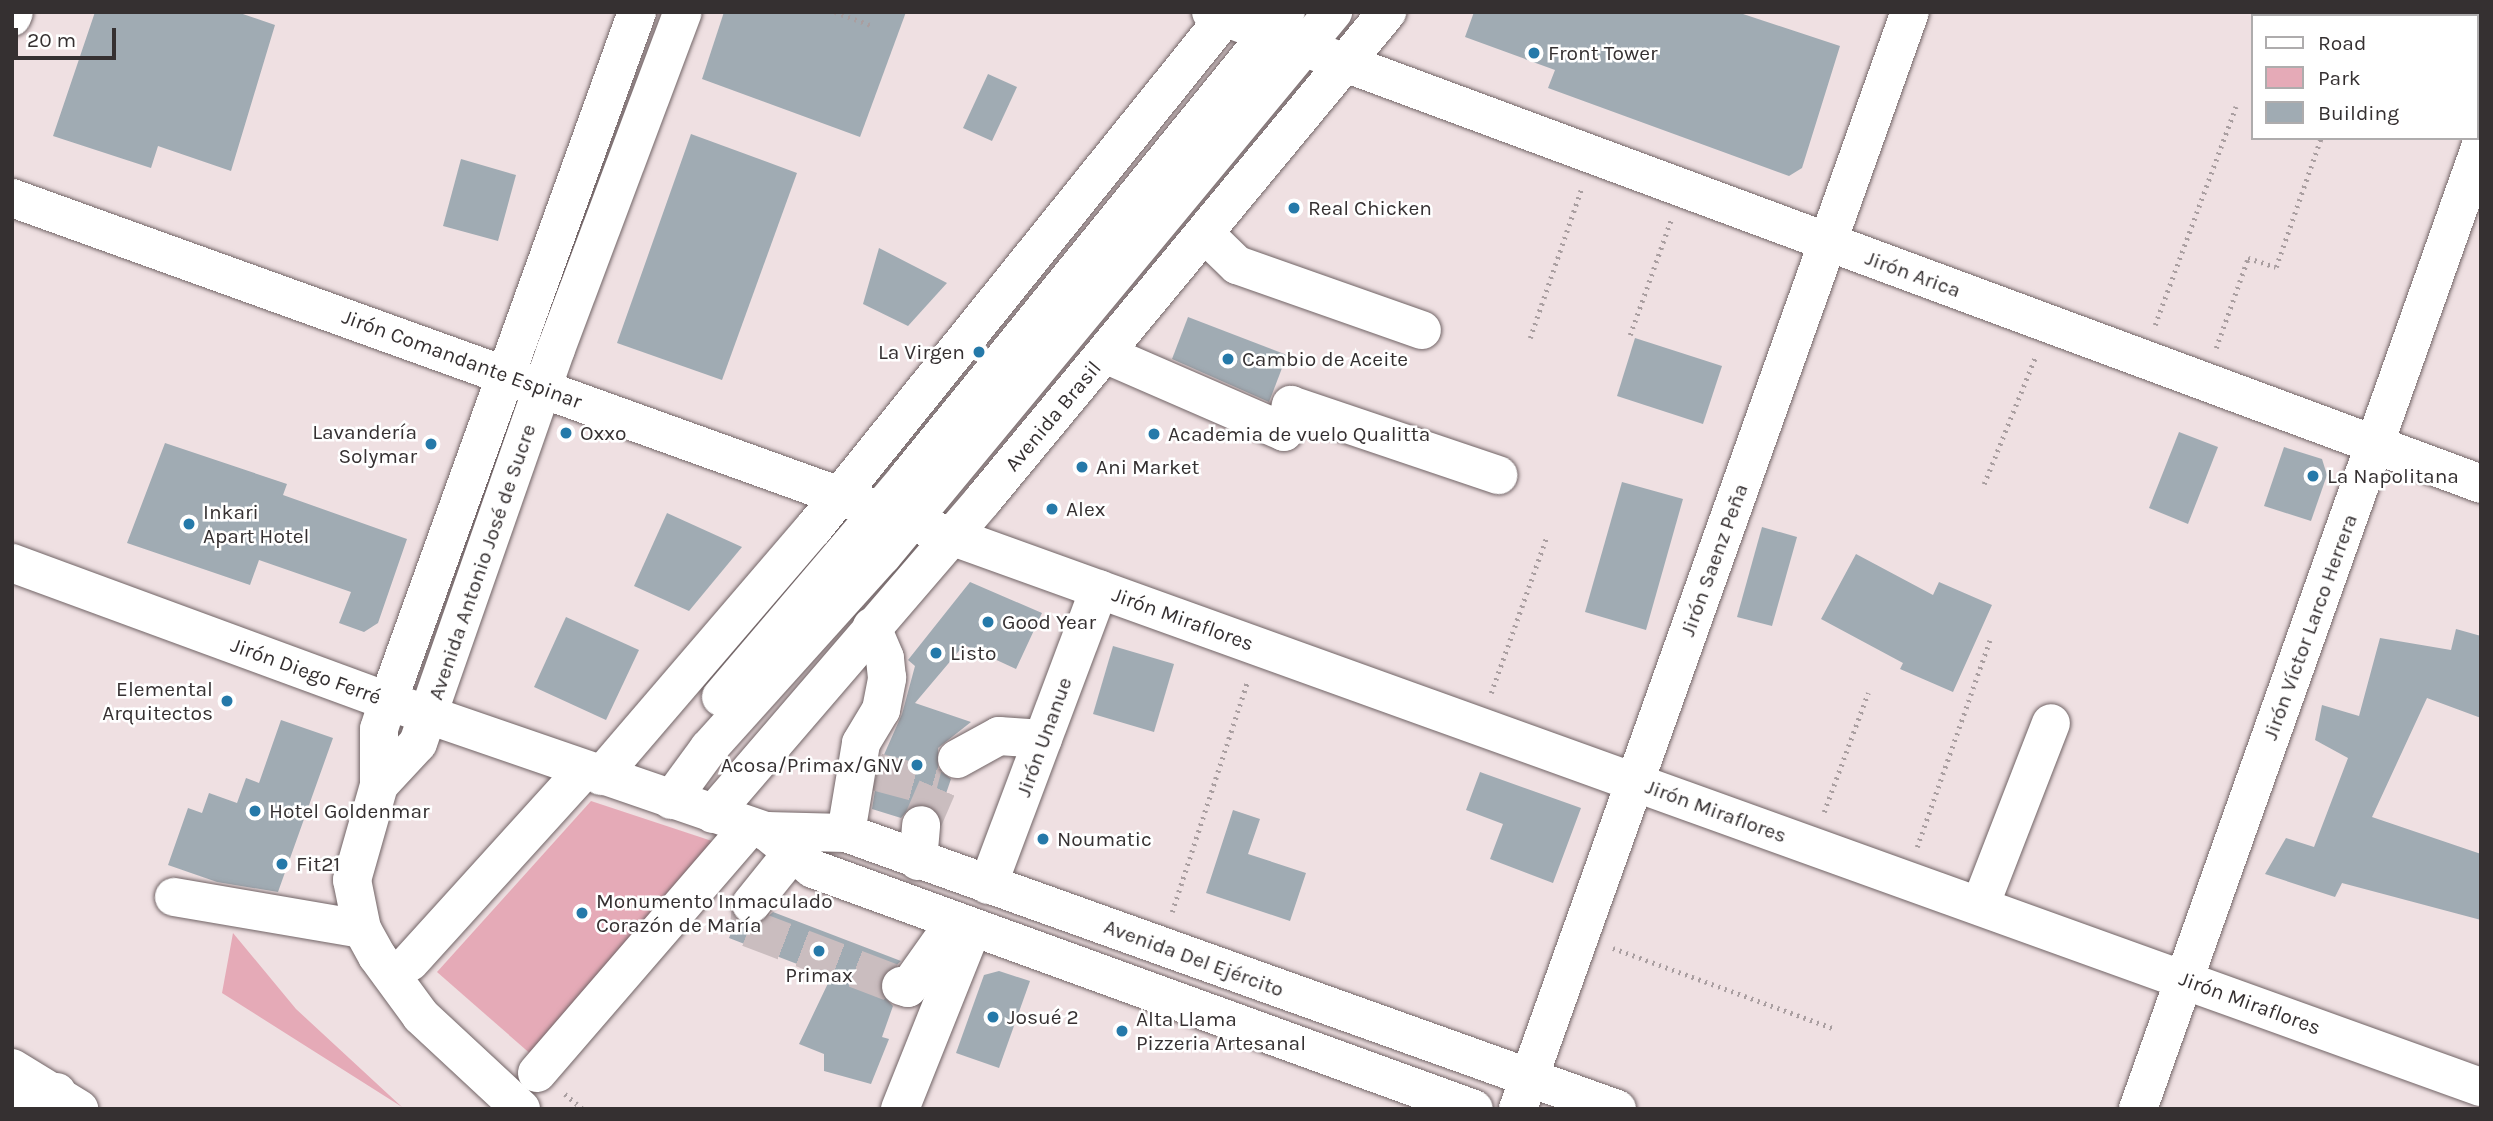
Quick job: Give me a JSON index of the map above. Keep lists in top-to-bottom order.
{
  "streets": {
    "main road": [
      "Jirón Arica",
      "Jirón Comandante Espinar",
      "Avenida Brasil",
      "Jirón Saenz Peña",
      "Avenida Antonio José de Sucre",
      "Jirón Miraflores",
      "Jirón Víctor Larco Herrera",
      "Jirón Diego Ferré",
      "Jirón Unanue",
      "Avenida Del Ejército"
    ]
  },
  "crossings": [
    ["Jirón Arica", "Avenida Brasil"],
    ["Jirón Arica", "Jirón Saenz Peña"],
    ["Jirón Arica", "Jirón Víctor Larco Herrera"],
    ["Jirón Comandante Espinar", "Avenida Brasil"],
    ["Jirón Comandante Espinar", "Avenida Antonio José de Sucre"],
    ["Jirón Comandante Espinar", "Jirón Miraflores"],
    ["Avenida Brasil", "Jirón Miraflores"],
    ["Avenida Brasil", "Avenida Del Ejército"],
    ["Jirón Saenz Peña", "Jirón Miraflores"],
    ["Jirón Saenz Peña", "Avenida Del Ejército"],
    ["Avenida Antonio José de Sucre", "Jirón Diego Ferré"],
    ["Jirón Miraflores", "Jirón Víctor Larco Herrera"],
    ["Jirón Miraflores", "Jirón Unanue"],
    ["Jirón Diego Ferré", "Avenida Del Ejército"],
    ["Jirón Unanue", "Avenida Del Ejército"]
  ],
  "places": [
    "Front Tower",
    "Real Chicken",
    "La Virgen",
    "Cambio de Aceite",
    "Oxxo",
    "Academia de vuelo Qualitta",
    "Lavandería Solymar",
    "Ani Market",
    "La Napolitana",
    "Alex",
    "Inkari Apart Hotel",
    "Good Year",
    "Listo",
    "Elemental Arquitectos",
    "Acosa/Primax/GNV",
    "Hotel Goldenmar",
    "Noumatic",
    "Fit21",
    "Monumento Inmaculado Corazón de María",
    "Primax",
    "Josué 2",
    "Alta Llama Pizzeria Artesanal"
  ],
  "legend": ["Road", "Park", "Building"],
  "scale_bar": "20 m"
}
